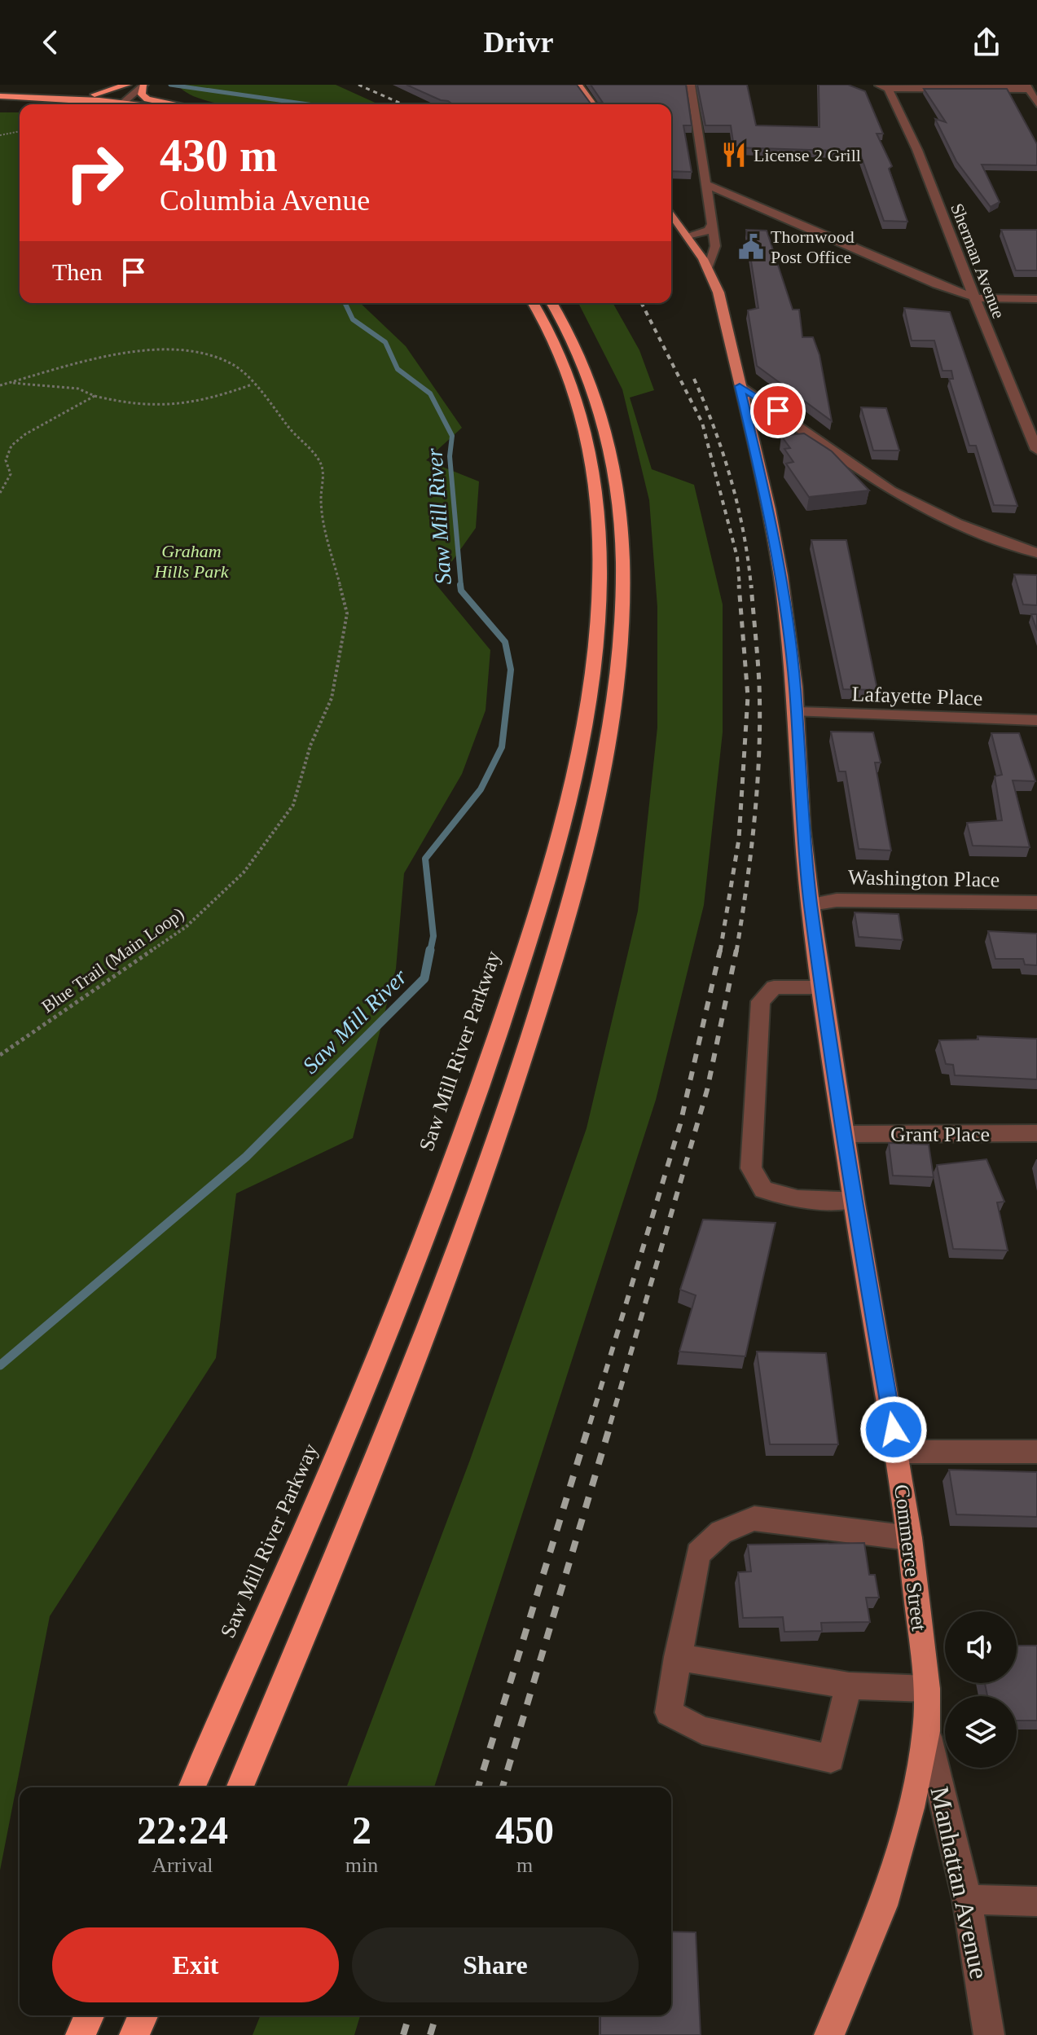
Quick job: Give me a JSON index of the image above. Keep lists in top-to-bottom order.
{
  "streets": {
    "highway": ["Saw Mill River Parkway"],
    "main road": ["Commerce Street"],
    "street": [
      "Sherman Avenue",
      "Lafayette Place",
      "Washington Place",
      "Grant Place",
      "Manhattan Avenue"
    ],
    "path": ["Blue Trail (Main Loop)"]
  },
  "crossings": [
    ["Lafayette Place", "Commerce Street"],
    ["Washington Place", "Commerce Street"],
    ["Grant Place", "Commerce Street"],
    ["Commerce Street", "Manhattan Avenue"]
  ],
  "water": ["Saw Mill River"],
  "parks": ["Graham Hills Park"],
  "places": {
    "restaurant": ["License 2 Grill"],
    "public building": ["Thornwood Post Office"]
  },
  "page": {
    "header": "Drivr",
    "turn": ["430 m", "Columbia Avenue"],
    "then": "Then",
    "eta": [
      "22:24",
      "Arrival",
      "2",
      "min",
      "450",
      "m"
    ],
    "buttons": ["Exit", "Share"]
  }
}
